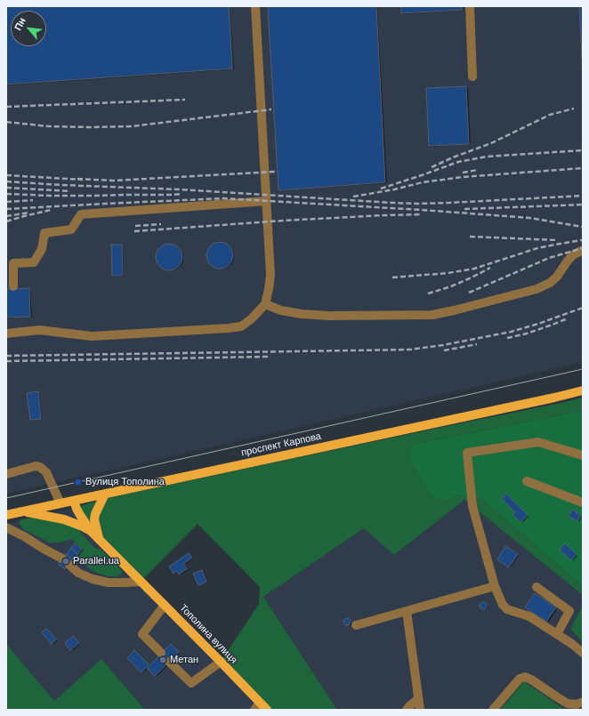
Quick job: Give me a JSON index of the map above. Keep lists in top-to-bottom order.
{
  "streets": {
    "main road": ["проспект Карпова", "Тополина вулиця"]
  },
  "places": ["Вулиця Тополина", "Parallel.ua", "Метан"],
  "north": "top left"
}
